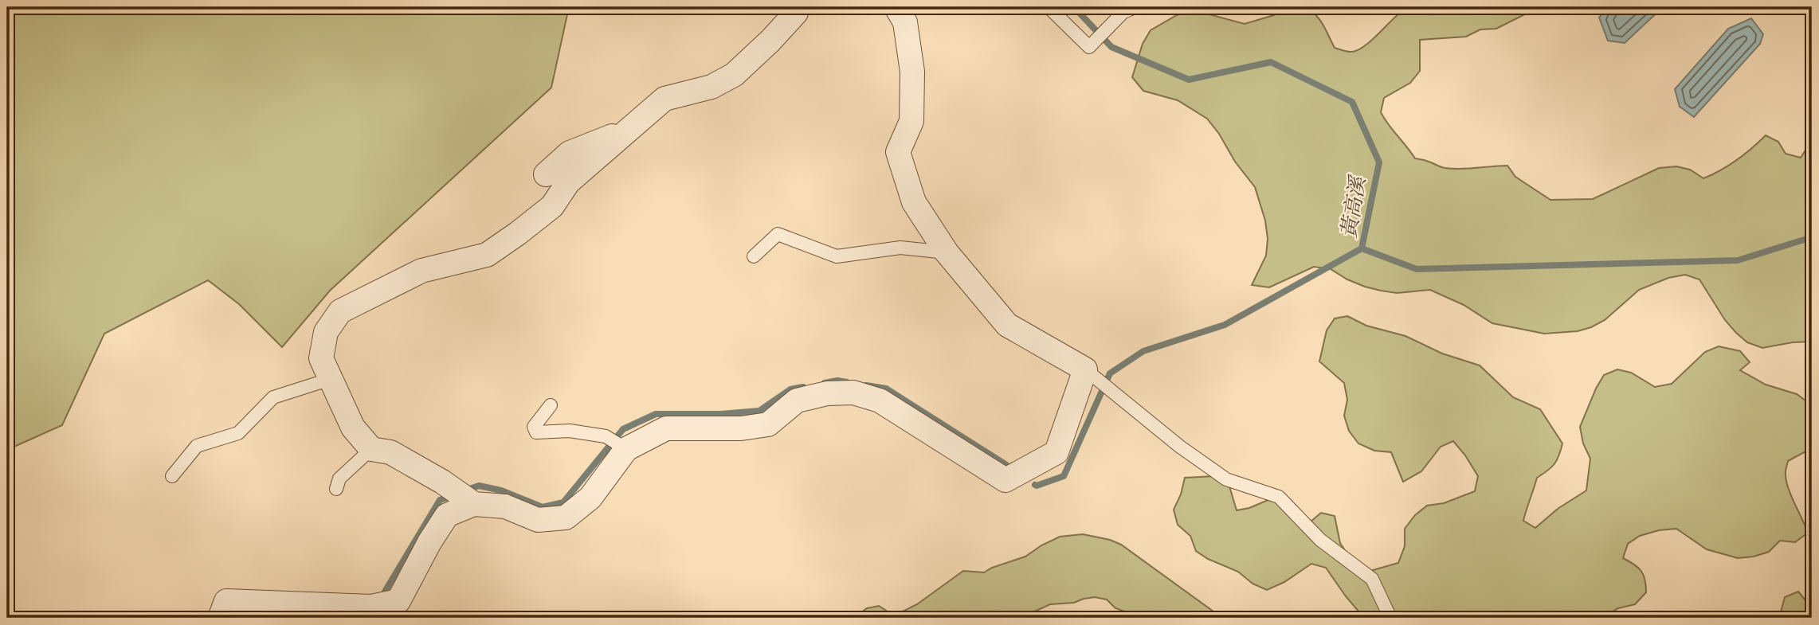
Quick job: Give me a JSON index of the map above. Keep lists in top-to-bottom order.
{
  "water": ["黃高溪"]
}
